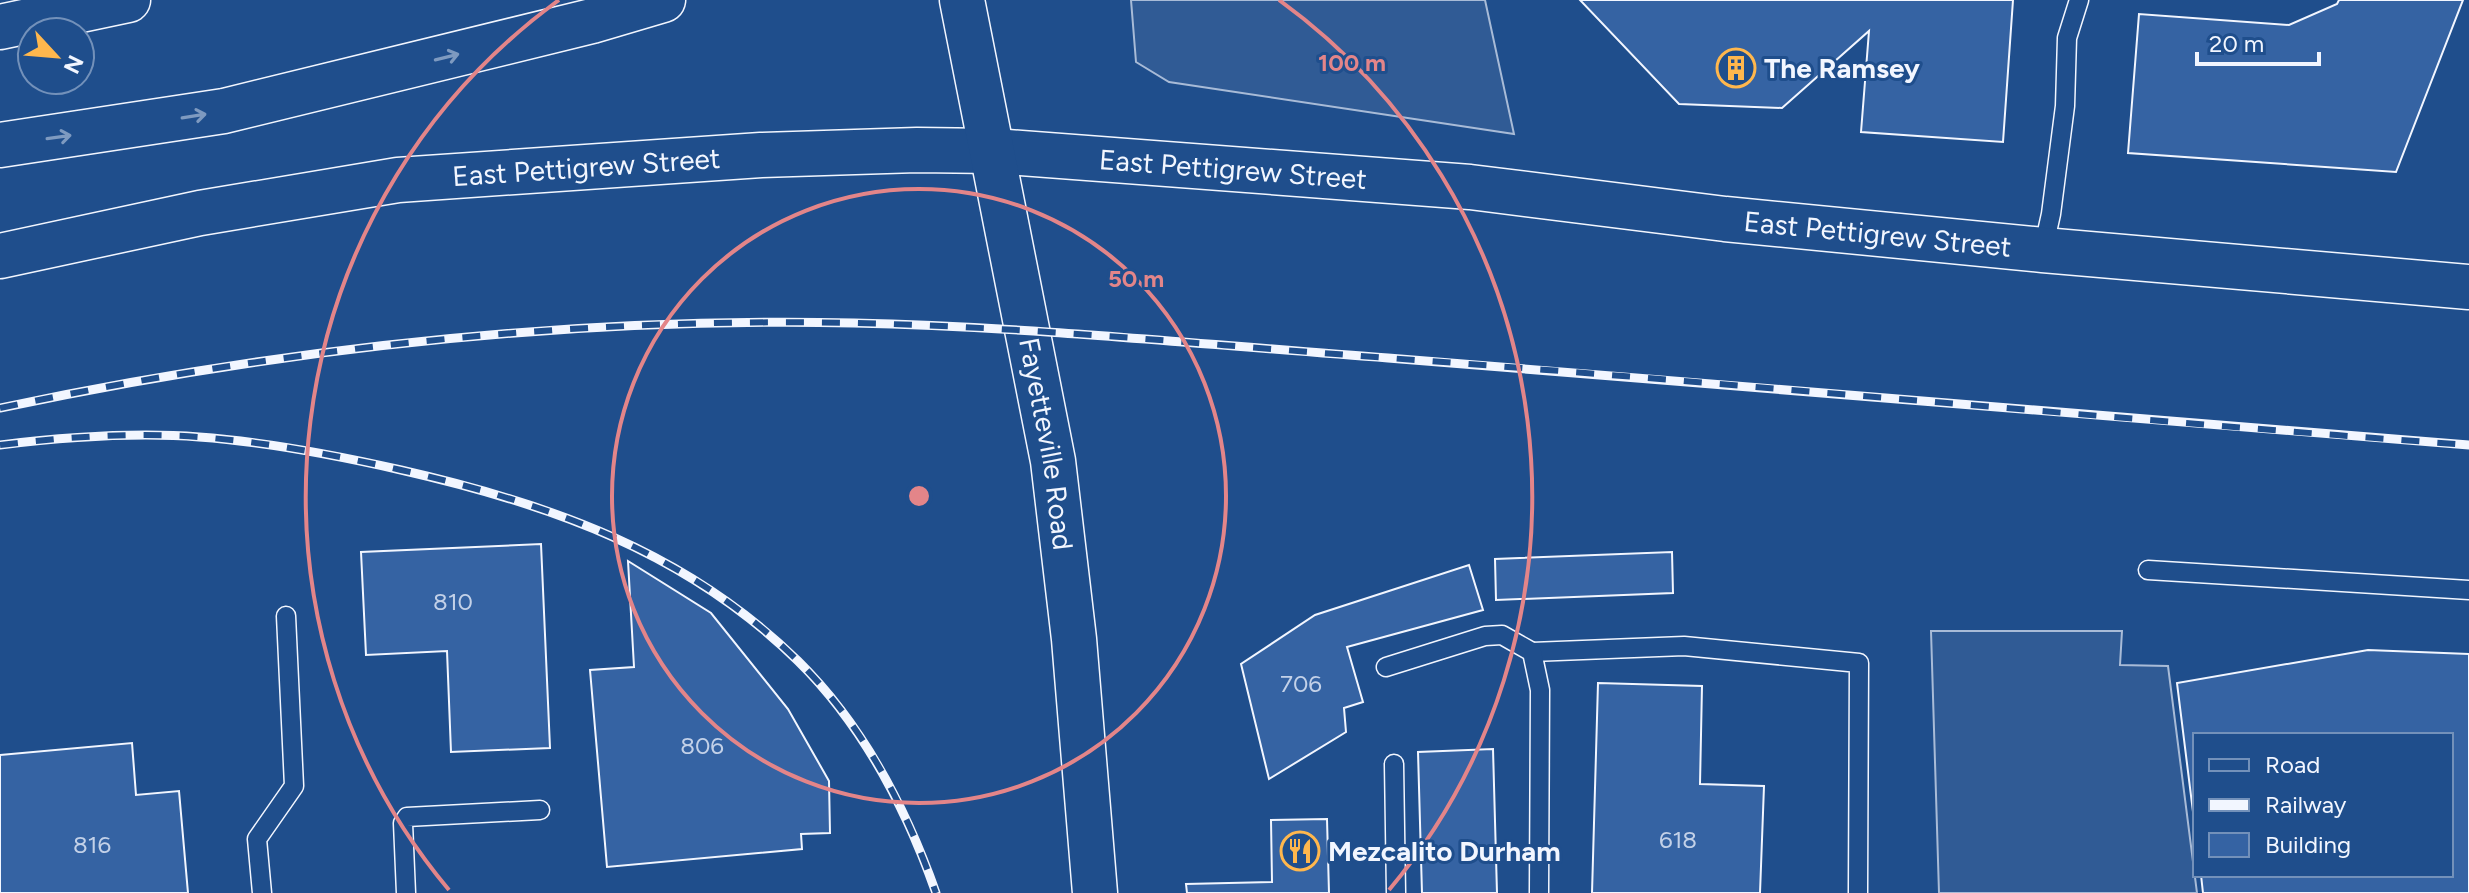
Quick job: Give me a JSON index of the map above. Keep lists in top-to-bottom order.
{
  "streets": {
    "main road": ["East Pettigrew Street", "Fayetteville Road"]
  },
  "crossings": [
    ["East Pettigrew Street", "Fayetteville Road"]
  ],
  "places": {
    "building": ["The Ramsey"],
    "restaurant": ["Mezcalito Durham"]
  },
  "house_numbers": [
    "810",
    "706",
    "806",
    "618",
    "816"
  ],
  "legend": ["Road", "Railway", "Building"],
  "scale_bar": "20 m",
  "north": "bottom right",
  "rings": ["100 m", "50 m"]
}
